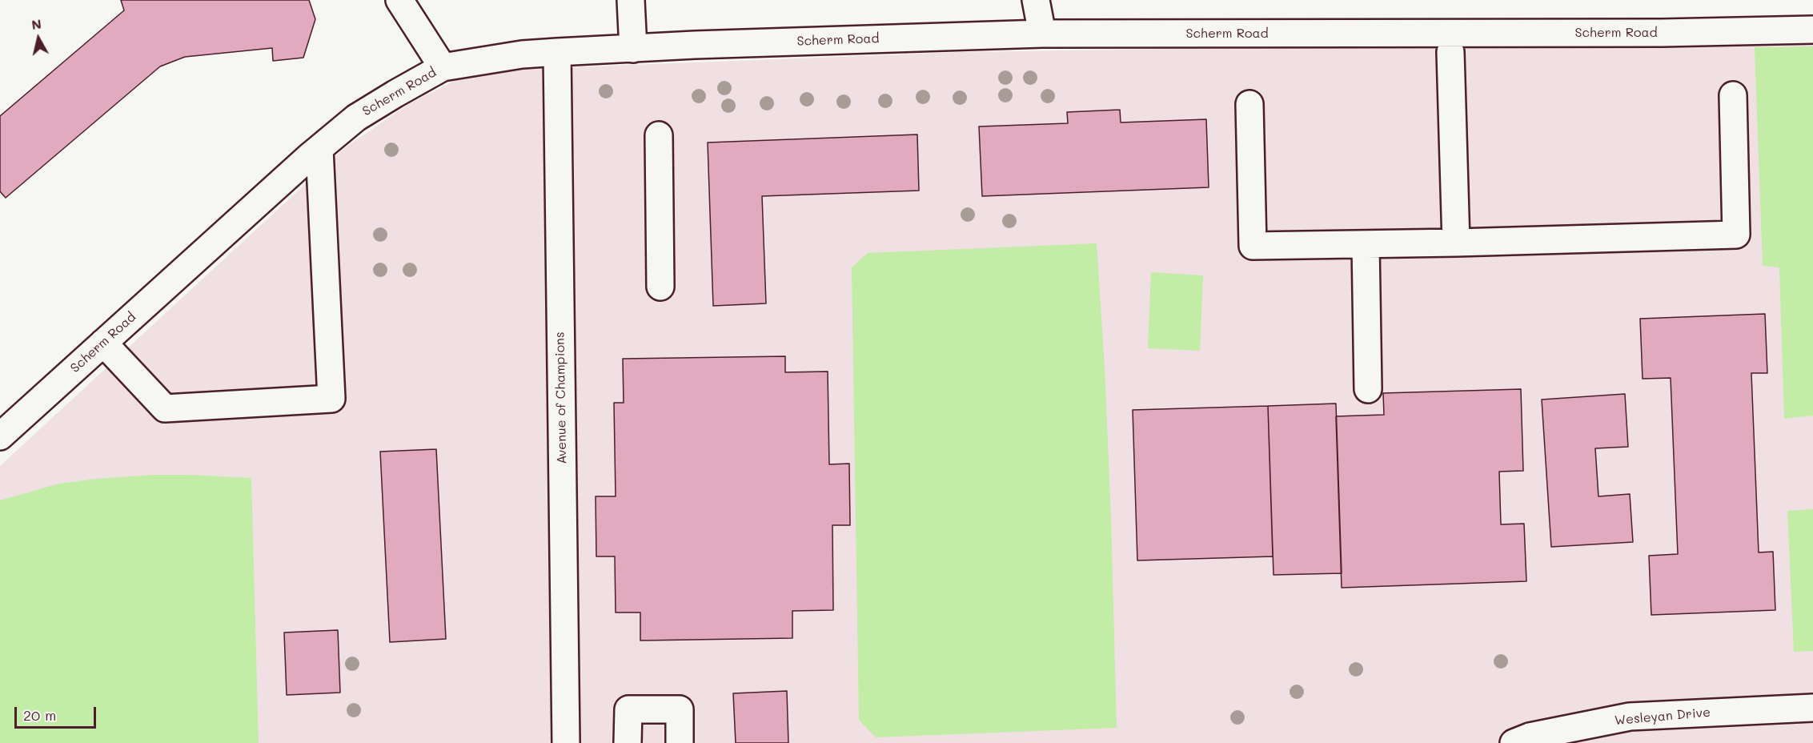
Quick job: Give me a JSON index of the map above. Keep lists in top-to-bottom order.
{
  "streets": {
    "street": ["Scherm Road", "Avenue of Champions", "Wesleyan Drive"]
  },
  "crossings": [
    ["Scherm Road", "Avenue of Champions"]
  ],
  "scale_bar": "20 m",
  "north": "top"
}
